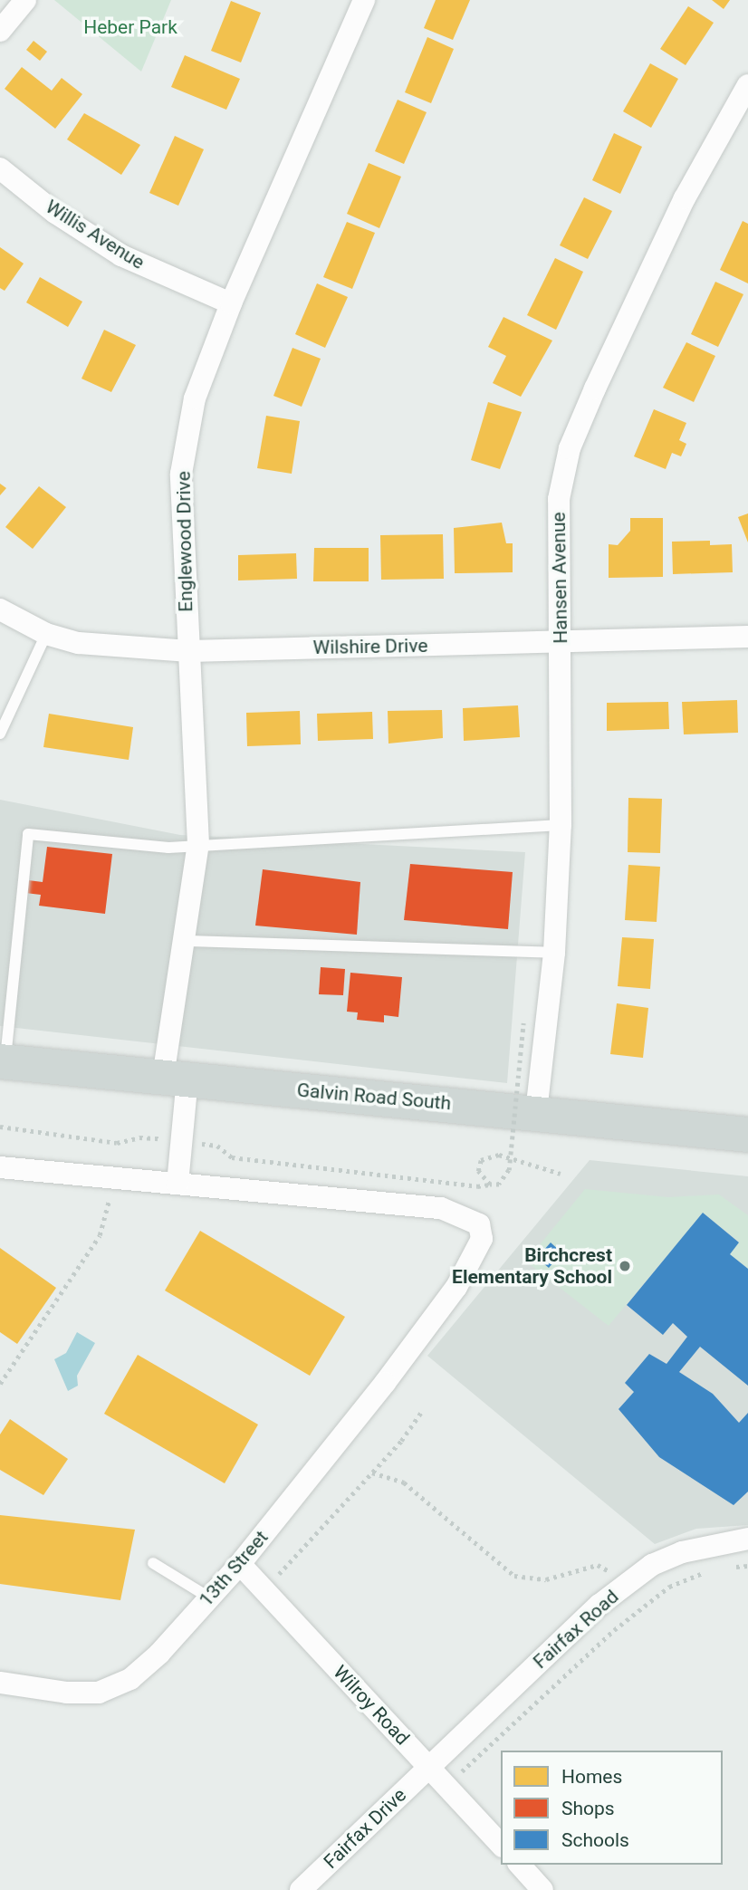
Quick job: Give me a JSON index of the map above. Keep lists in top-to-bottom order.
{
  "streets": {
    "main road": ["Galvin Road South"],
    "street": [
      "Willis Avenue",
      "Englewood Drive",
      "Hansen Avenue",
      "Wilshire Drive",
      "13th Street",
      "Fairfax Road",
      "Wilroy Road",
      "Fairfax Drive"
    ]
  },
  "crossings": [
    ["Willis Avenue", "Englewood Drive"],
    ["Englewood Drive", "Wilshire Drive"],
    ["Englewood Drive", "Galvin Road South"],
    ["Englewood Drive", "13th Street"],
    ["Hansen Avenue", "Wilshire Drive"],
    ["Hansen Avenue", "Galvin Road South"],
    ["13th Street", "Wilroy Road"],
    ["Fairfax Road", "Wilroy Road"],
    ["Fairfax Road", "Fairfax Drive"],
    ["Wilroy Road", "Fairfax Drive"]
  ],
  "parks": ["Heber Park"],
  "places": ["Birchcrest Elementary School"],
  "legend": ["Homes", "Shops", "Schools"]
}
